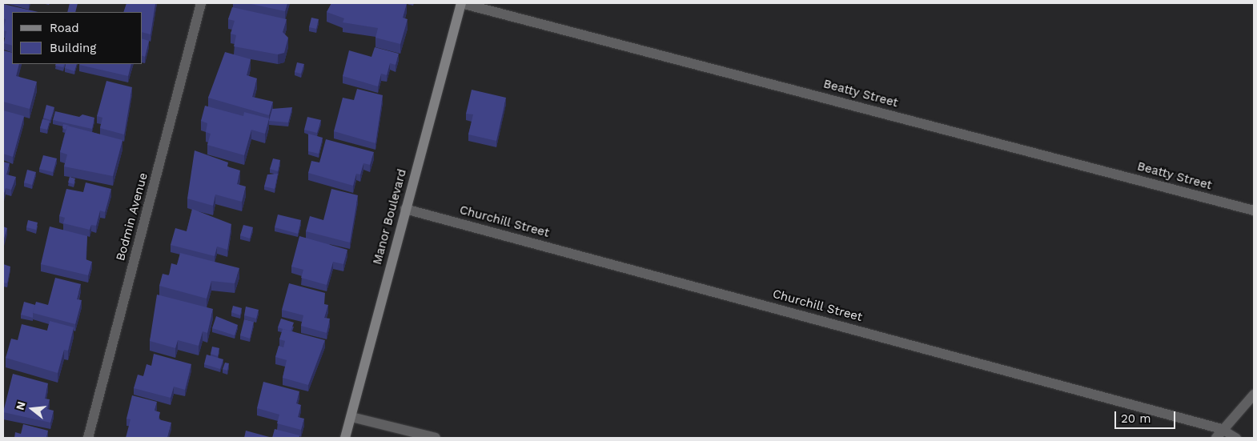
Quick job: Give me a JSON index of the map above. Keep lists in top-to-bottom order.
{
  "streets": {
    "street": [
      "Beatty Street",
      "Bodmin Avenue",
      "Manor Boulevard",
      "Churchill Street"
    ]
  },
  "crossings": [
    ["Beatty Street", "Manor Boulevard"],
    ["Manor Boulevard", "Churchill Street"]
  ],
  "legend": ["Road", "Building"],
  "scale_bar": "20 m",
  "north": "left"
}
